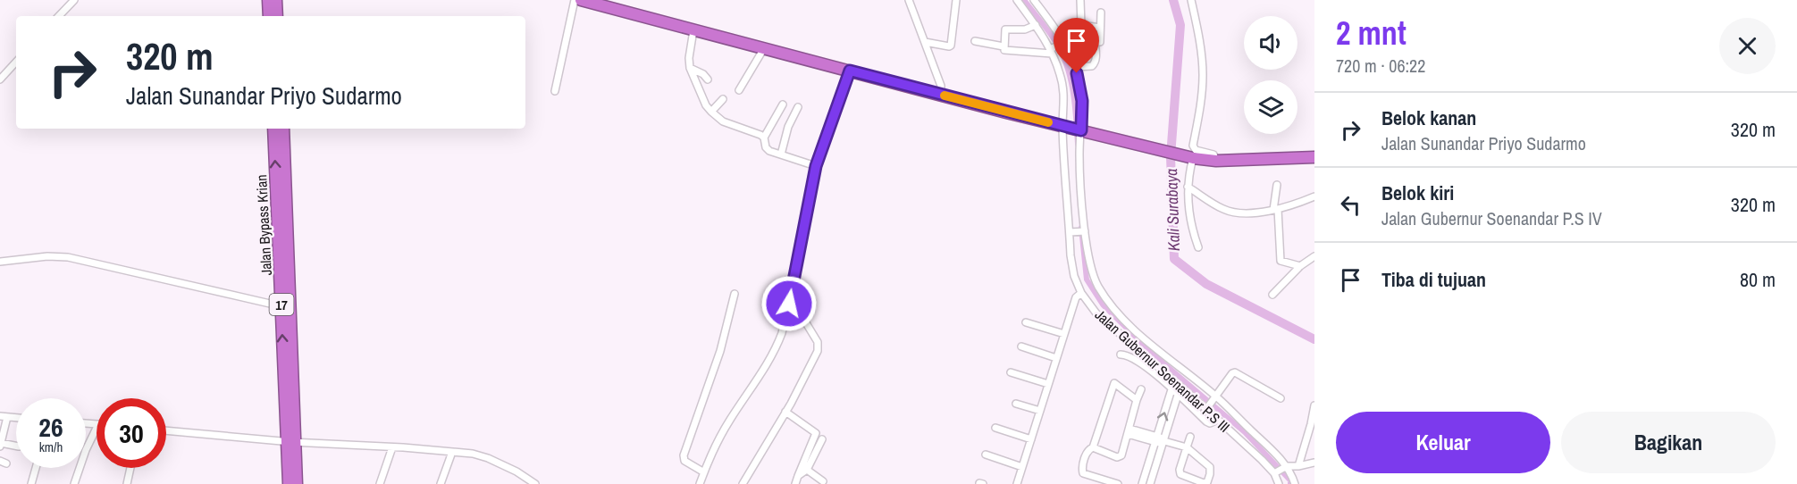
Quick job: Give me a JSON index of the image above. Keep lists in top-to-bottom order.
{
  "streets": {
    "highway": ["Jalan Bypass Krian", "17"],
    "street": ["Jalan Gubernur Soenandar P.S III"]
  },
  "water": ["Kali Surabaya"],
  "page": {
    "heading": ["2 mnt", "720 m · 06:22"],
    "turn": ["320 m", "Jalan Sunandar Priyo Sudarmo"],
    "list": [
      {
        "name": "Belok kanan",
        "note": "Jalan Sunandar Priyo Sudarmo",
        "value": "320 m"
      },
      {
        "name": "Belok kiri",
        "note": "Jalan Gubernur Soenandar P.S IV",
        "value": "320 m"
      },
      {
        "name": "Tiba di tujuan",
        "value": "80 m"
      }
    ],
    "speed": "26 km/h",
    "limit": "30",
    "buttons": ["Keluar", "Bagikan"]
  }
}
